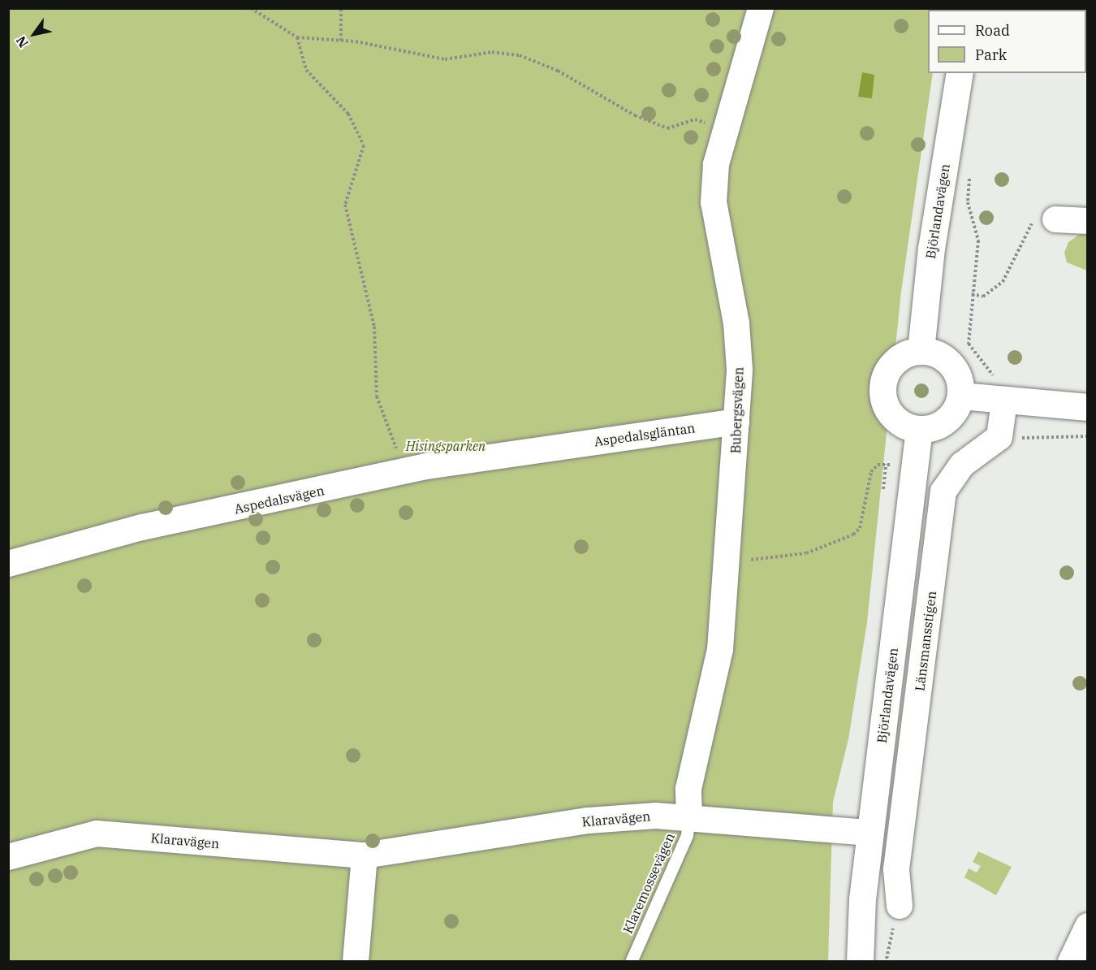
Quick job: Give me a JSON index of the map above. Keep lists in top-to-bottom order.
{
  "streets": {
    "street": [
      "Björlandavägen",
      "Bubergsvägen",
      "Aspedalsgläntan",
      "Aspedalsvägen",
      "Länsmansstigen",
      "Klaravägen"
    ],
    "lane": ["Klaremossevägen"]
  },
  "crossings": [
    ["Björlandavägen", "Klaravägen"],
    ["Bubergsvägen", "Aspedalsgläntan"],
    ["Bubergsvägen", "Klaravägen"],
    ["Bubergsvägen", "Klaremossevägen"],
    ["Aspedalsgläntan", "Aspedalsvägen"],
    ["Klaravägen", "Klaremossevägen"]
  ],
  "parks": ["Hisingsparken"],
  "legend": ["Road", "Park"],
  "north": "bottom left"
}
